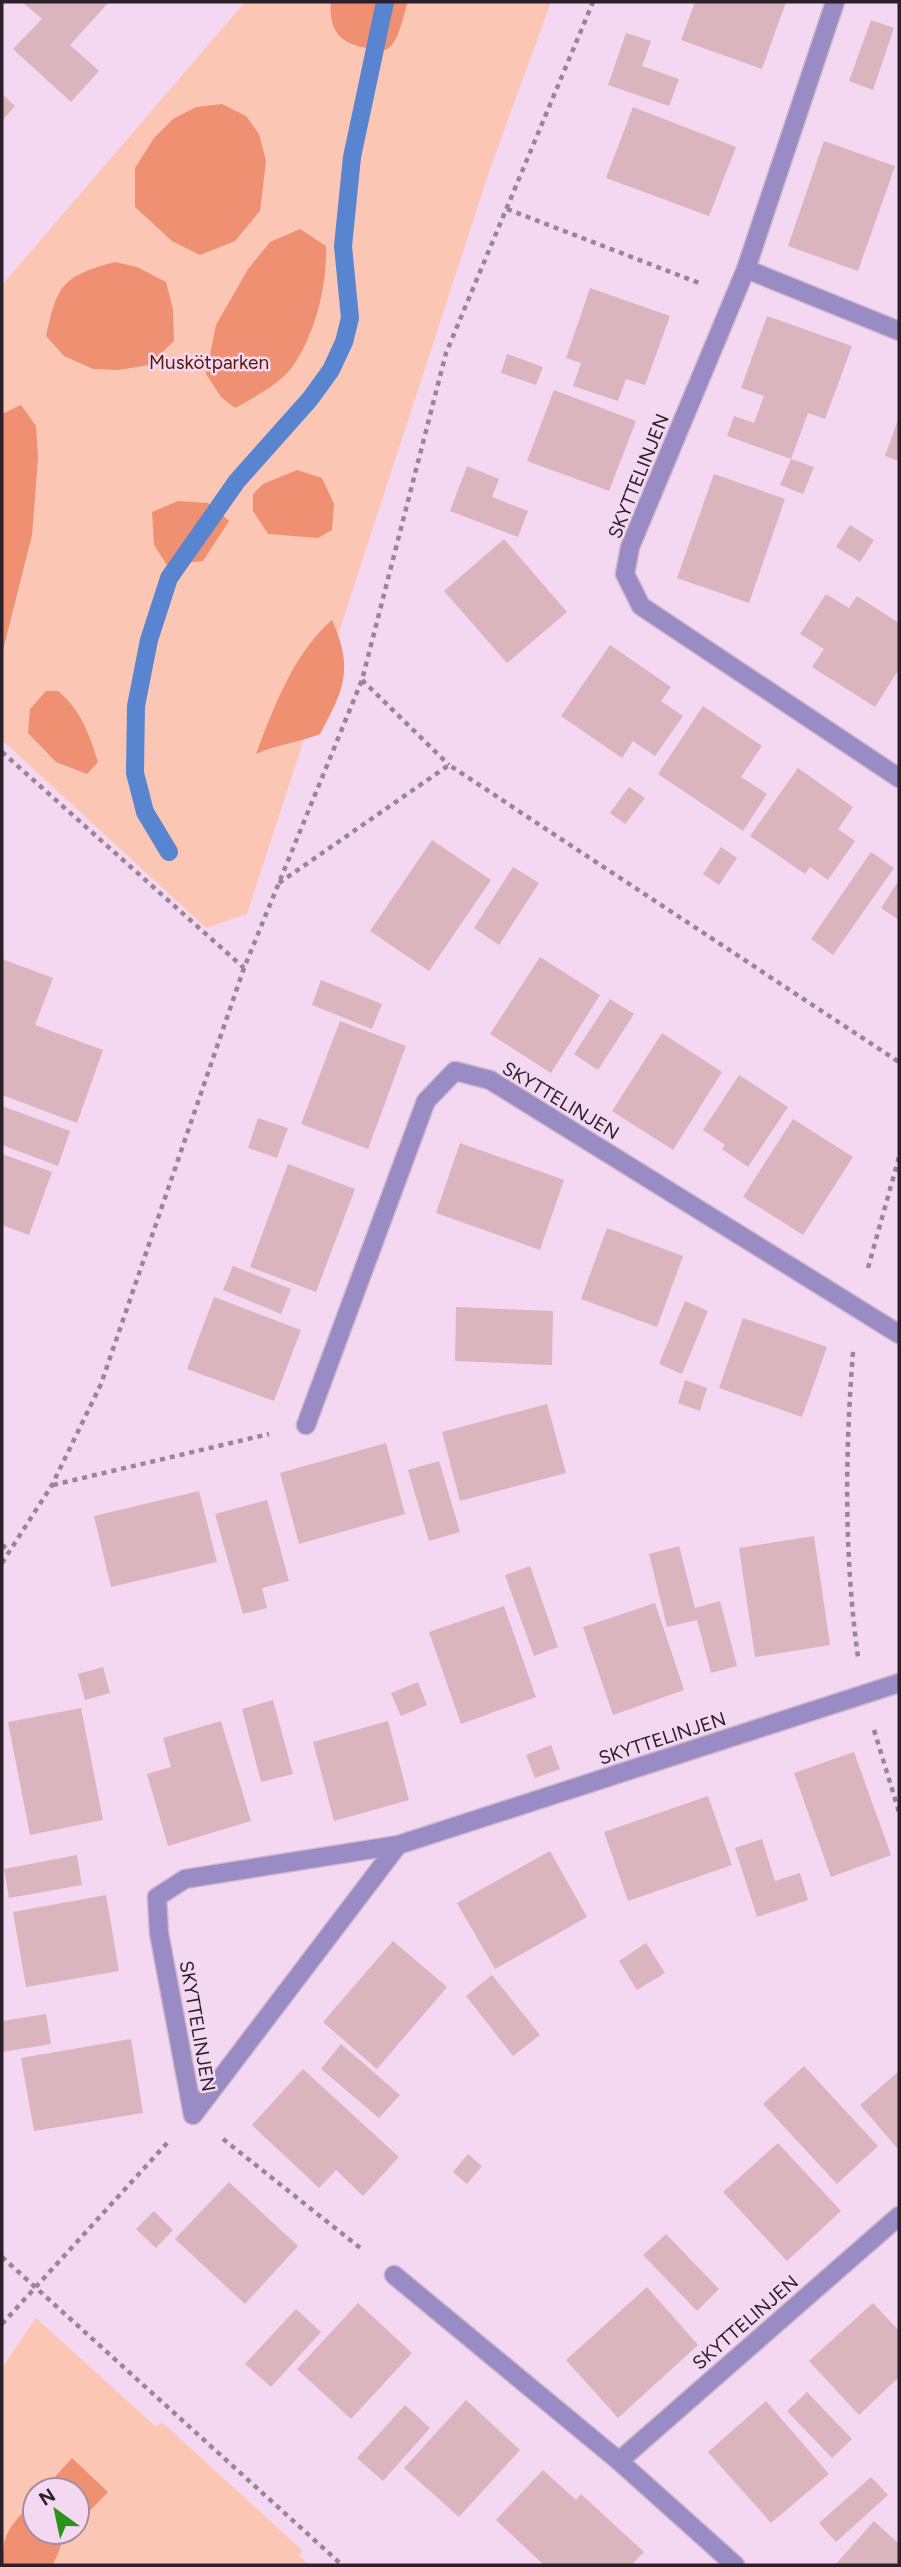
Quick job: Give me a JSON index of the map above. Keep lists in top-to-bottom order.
{
  "streets": {
    "street": ["SKYTTELINJEN"]
  },
  "parks": ["Muskötparken"],
  "north": "top left"
}
